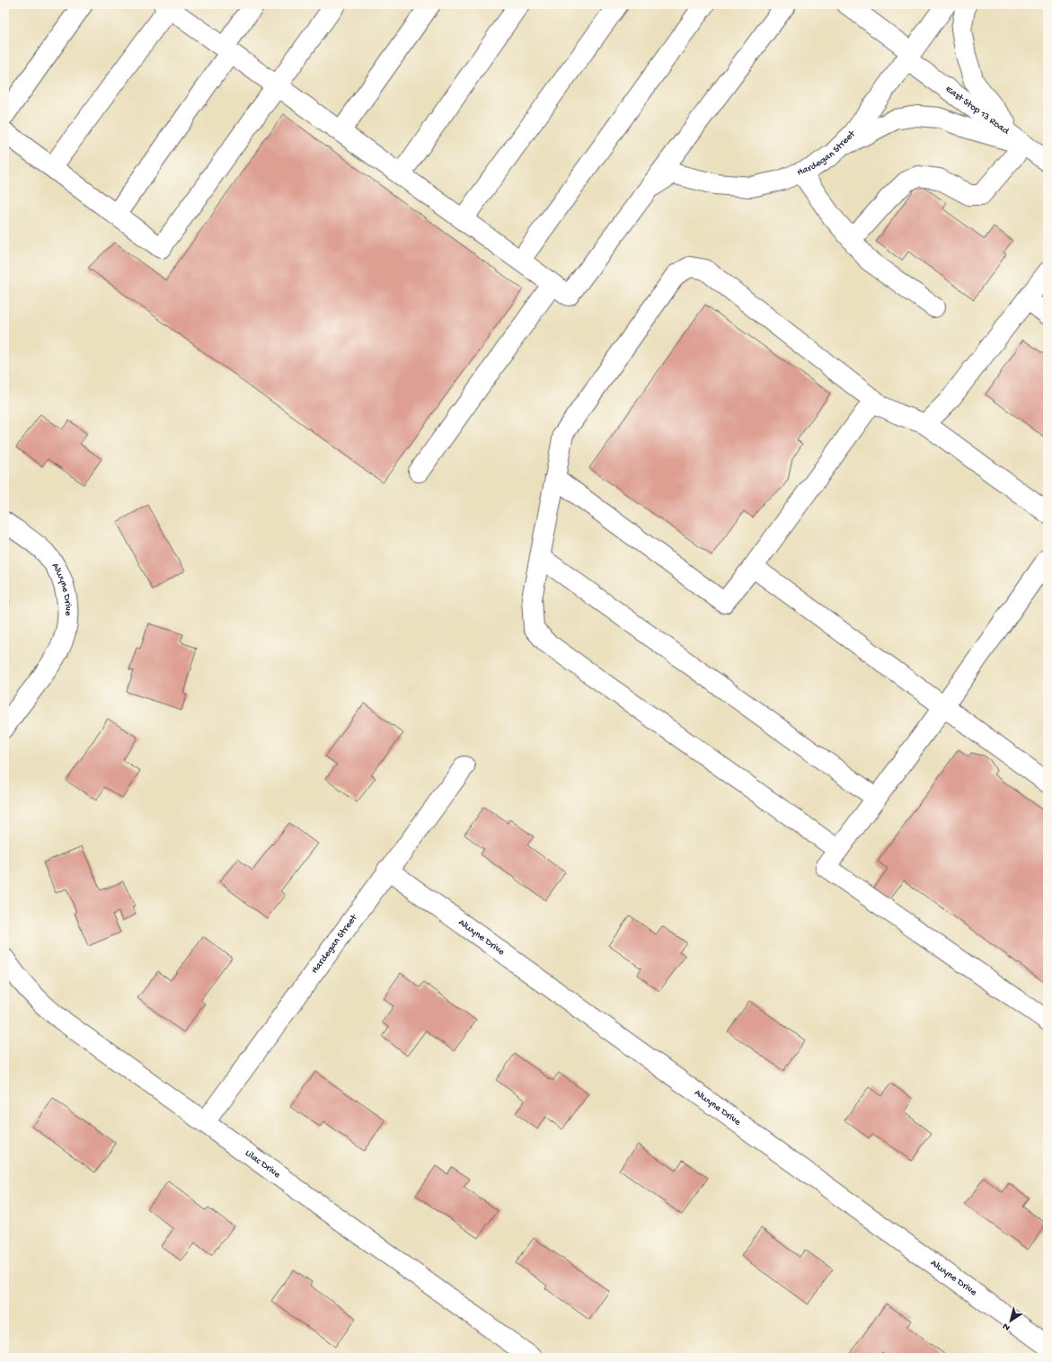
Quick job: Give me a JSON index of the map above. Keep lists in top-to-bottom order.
{
  "streets": {
    "street": [
      "East Stop 13 Road",
      "Hardegan Street",
      "Alwyne Drive",
      "Lilac Drive"
    ]
  },
  "crossings": [
    ["East Stop 13 Road", "Hardegan Street"],
    ["Hardegan Street", "Alwyne Drive"],
    ["Hardegan Street", "Lilac Drive"]
  ],
  "north": "bottom left"
}
